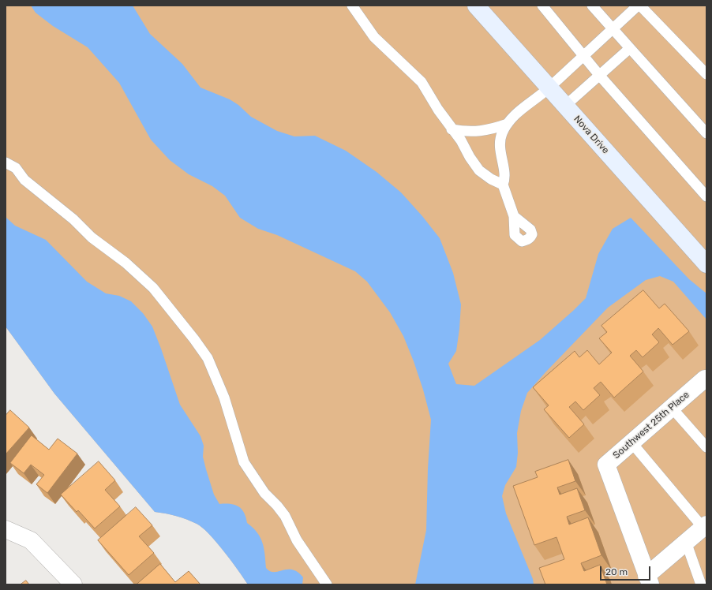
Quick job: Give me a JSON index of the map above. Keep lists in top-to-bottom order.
{
  "streets": {
    "street": ["Nova Drive", "Southwest 25th Place"]
  },
  "scale_bar": "20 m"
}
